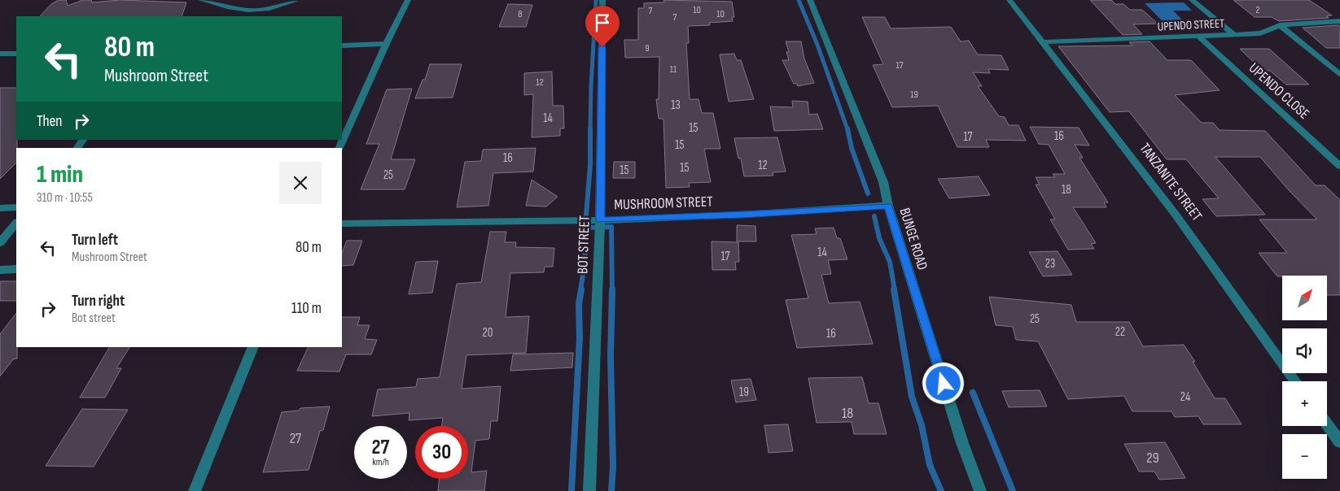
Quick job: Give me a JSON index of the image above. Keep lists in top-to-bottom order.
{
  "streets": {
    "street": [
      "UPENDO STREET",
      "UPENDO CLOSE",
      "TANZANITE STREET",
      "MUSHROOM STREET",
      "BUNGE ROAD",
      "BOT STREET"
    ]
  },
  "crossings": [
    ["UPENDO STREET", "UPENDO CLOSE"],
    ["UPENDO STREET", "TANZANITE STREET"],
    ["MUSHROOM STREET", "BUNGE ROAD"],
    ["MUSHROOM STREET", "BOT STREET"]
  ],
  "house_numbers": [
    "10",
    "2",
    "7",
    "8",
    "10",
    "7",
    "9",
    "17",
    "11",
    "12",
    "19",
    "13",
    "14",
    "15",
    "16",
    "17",
    "15",
    "16",
    "12",
    "15",
    "15",
    "25",
    "18",
    "14",
    "17",
    "23",
    "25",
    "22",
    "20",
    "16",
    "19",
    "24",
    "18",
    "27",
    "29"
  ],
  "north": "top right",
  "page": {
    "turn": ["80 m", "Mushroom Street"],
    "then": "Then",
    "heading": ["1 min", "310 m · 10:55"],
    "list": [
      {
        "name": "Turn left",
        "note": "Mushroom Street",
        "value": "80 m"
      },
      {
        "name": "Turn right",
        "note": "Bot street",
        "value": "110 m"
      }
    ],
    "map_buttons": ["+", "−"],
    "speed": "27 km/h",
    "limit": "30"
  }
}
